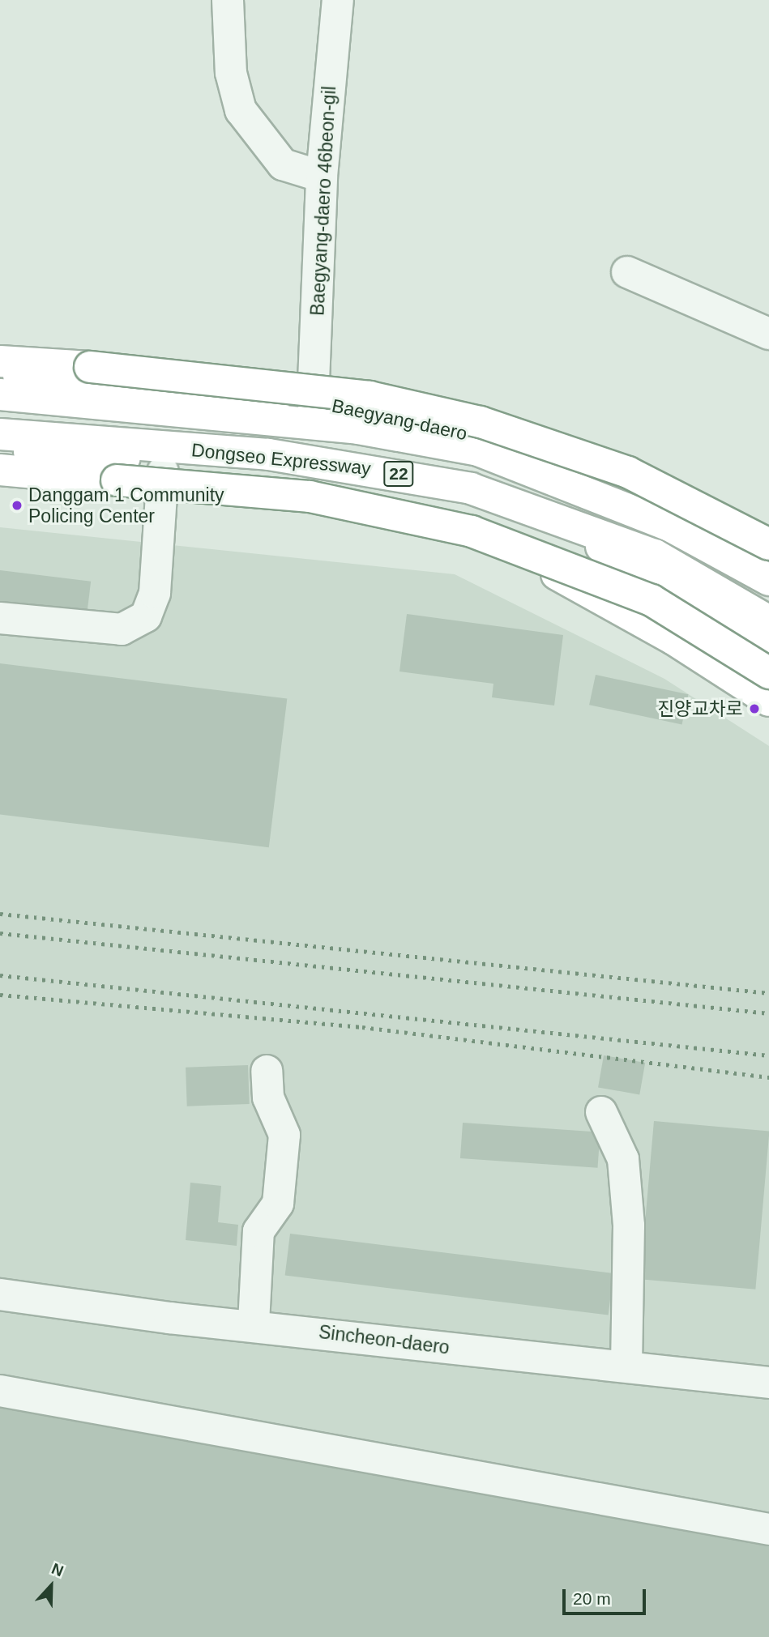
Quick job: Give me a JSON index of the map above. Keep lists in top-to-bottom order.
{
  "streets": {
    "main road": ["Baegyang-daero", "Dongseo Expressway", "22"],
    "street": ["Baegyang-daero 46beon-gil", "Sincheon-daero"]
  },
  "crossings": [
    ["Baegyang-daero 46beon-gil", "Baegyang-daero"]
  ],
  "places": ["Danggam 1 Community Policing Center", "진양교차로"],
  "scale_bar": "20 m",
  "north": "top"
}
